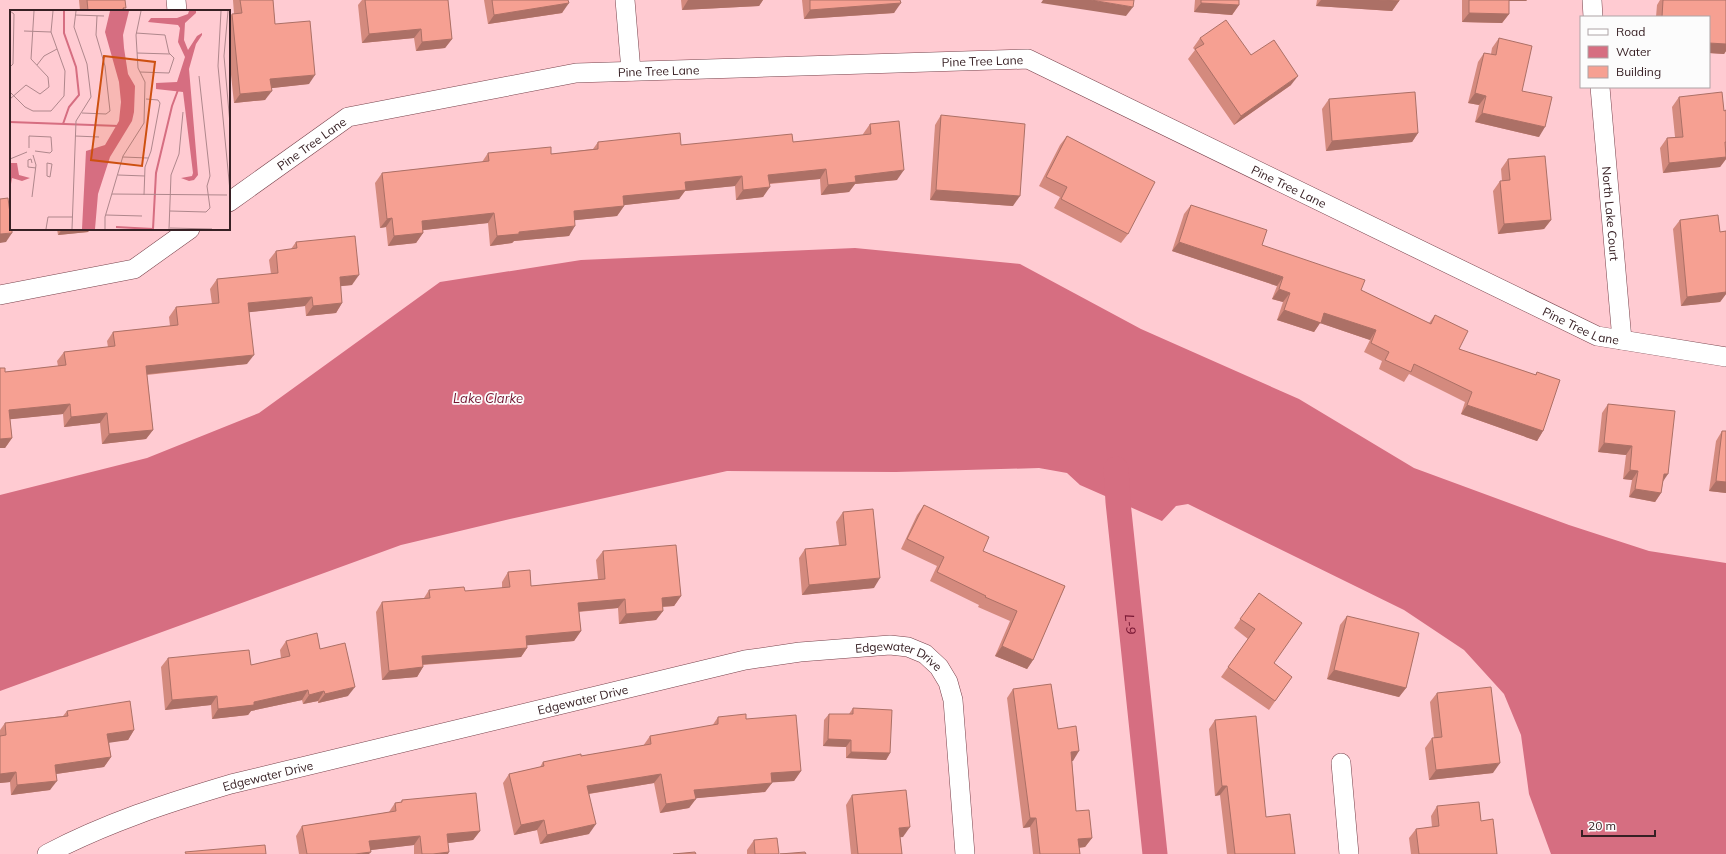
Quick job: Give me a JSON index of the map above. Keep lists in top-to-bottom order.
{
  "streets": {
    "street": ["Pine Tree Lane", "North Lake Court", "Edgewater Drive"]
  },
  "crossings": [
    ["Pine Tree Lane", "North Lake Court"]
  ],
  "water": ["Lake Clarke", "L-9"],
  "legend": ["Road", "Water", "Building"],
  "scale_bar": "20 m"
}
